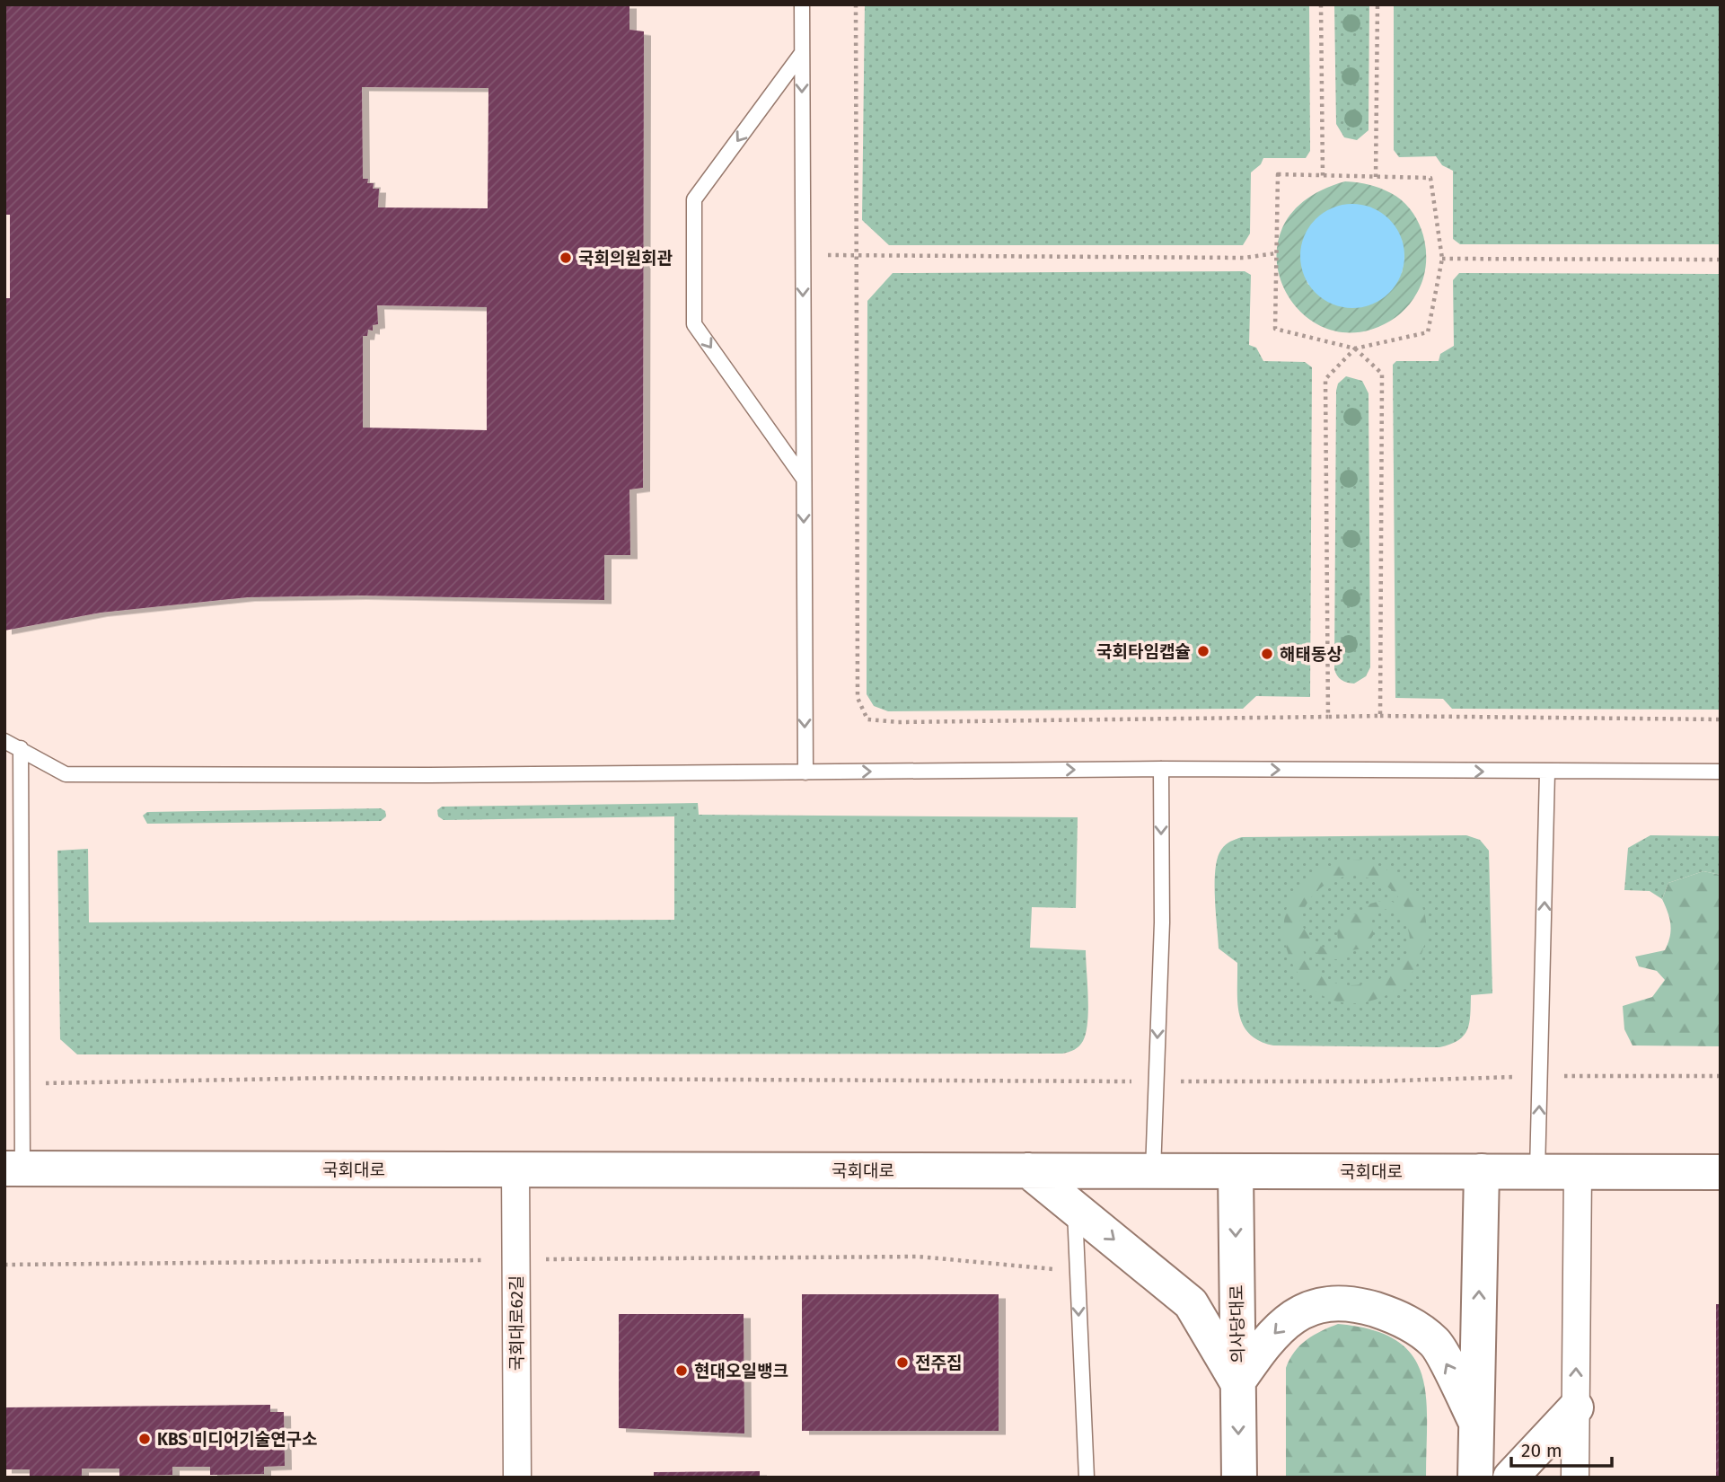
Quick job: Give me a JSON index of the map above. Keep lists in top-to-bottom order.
{
  "streets": {
    "main road": ["국회대로", "의사당대로"],
    "street": ["국회대로62길"]
  },
  "crossings": [
    ["국회대로", "국회대로62길"],
    ["국회대로", "의사당대로"]
  ],
  "places": [
    "국회의원회관",
    "국회타임캡슐",
    "해태동상",
    "전주집",
    "현대오일뱅크",
    "KBS 미디어기술연구소"
  ],
  "scale_bar": "20 m"
}
